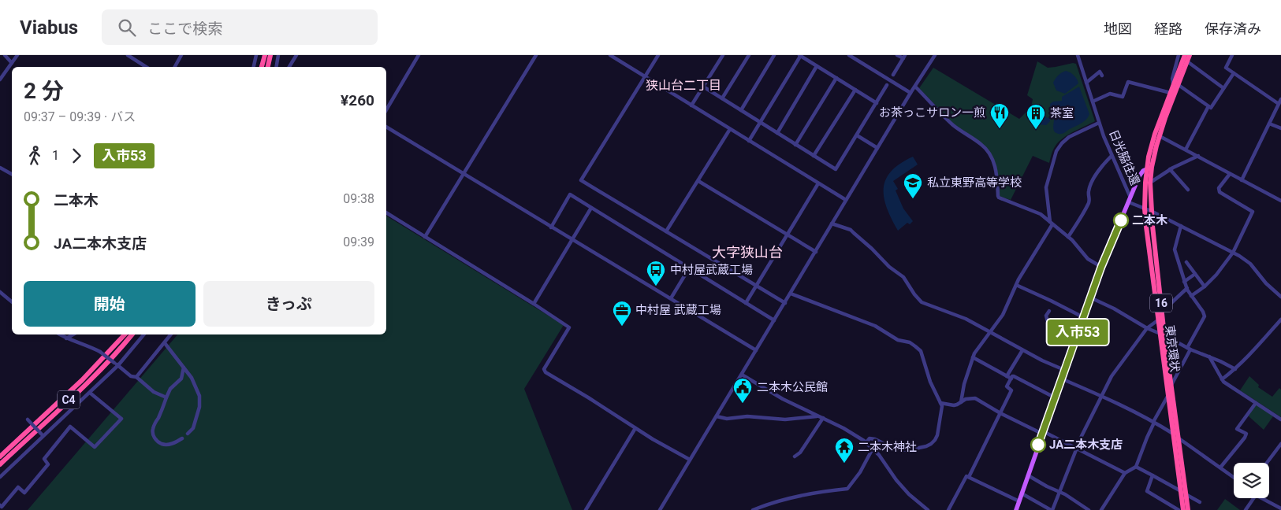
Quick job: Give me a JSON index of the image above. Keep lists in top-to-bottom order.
{
  "streets": {
    "highway": ["16", "東京環状", "C4"],
    "main road": ["日光脇往還"]
  },
  "districts": ["狭山台二丁目", "大字狭山台"],
  "places": {
    "restaurant": ["お茶っこサロン一煎"],
    "building": ["茶室"],
    "school or university": ["私立東野高等学校"],
    "other": ["二本木", "JA二本木支店"],
    "bus stop": ["中村屋武蔵工場"],
    "office": ["中村屋 武蔵工場"],
    "public building": ["二本木公民館"],
    "temple": ["二本木神社"]
  },
  "lines": ["bus line 入市53"],
  "page": {
    "header": "Viabus",
    "search": "ここで検索",
    "nav": ["地図", "経路", "保存済み"],
    "on_map": "入市53",
    "heading": ["2 分", "09:37 – 09:39 · バス", "¥260"],
    "legs": ["1", "入市53"],
    "list": [
      {
        "name": "二本木",
        "value": "09:38"
      },
      {
        "name": "JA二本木支店",
        "value": "09:39"
      }
    ],
    "buttons": ["開始", "きっぷ"]
  }
}
